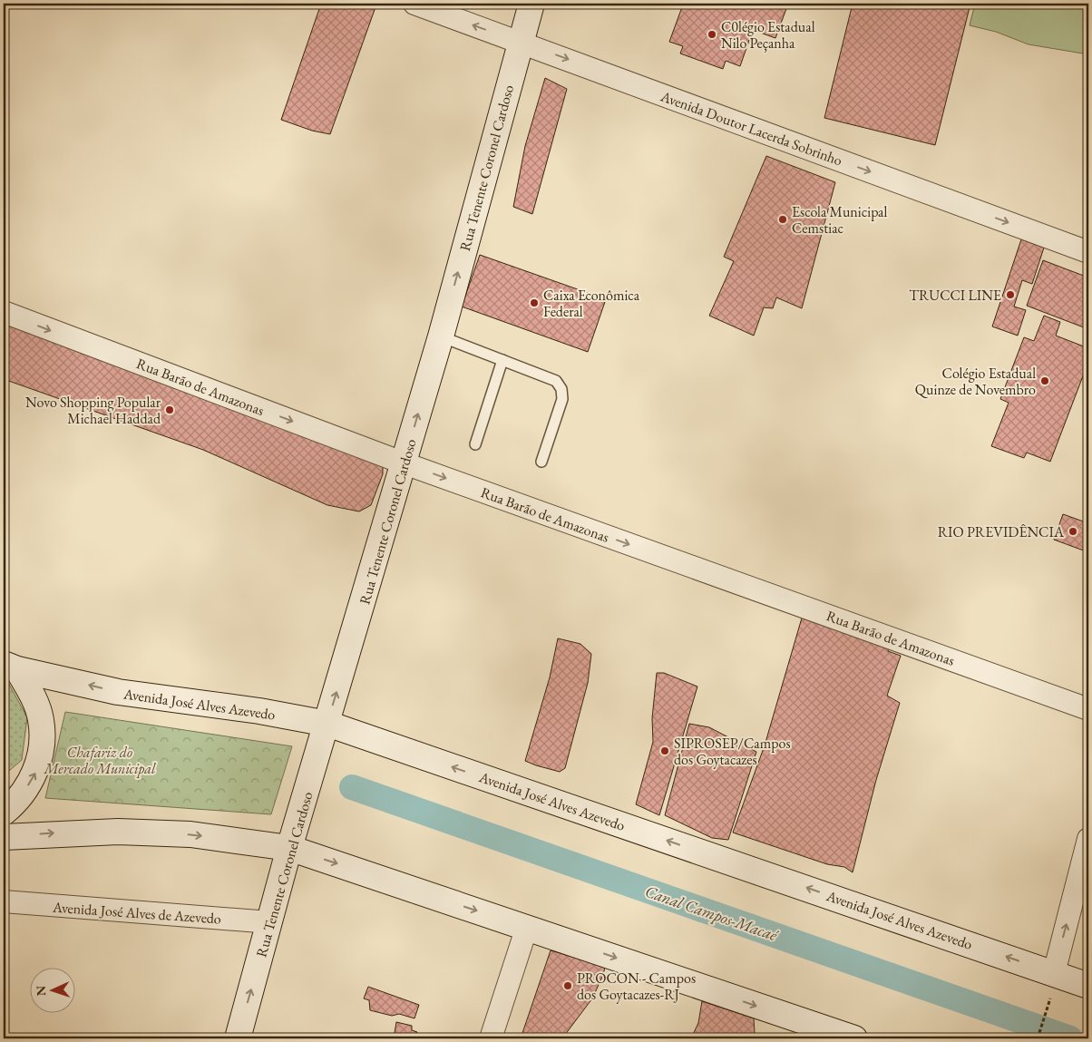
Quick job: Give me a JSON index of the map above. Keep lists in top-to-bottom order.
{
  "streets": {
    "main road": ["Rua Tenente Coronel Cardoso", "Avenida José Alves Azevedo"],
    "street": ["Avenida Doutor Lacerda Sobrinho", "Rua Barão de Amazonas", "Avenida José Alves de Azevedo"]
  },
  "crossings": [
    ["Avenida Doutor Lacerda Sobrinho", "Rua Tenente Coronel Cardoso"],
    ["Rua Tenente Coronel Cardoso", "Rua Barão de Amazonas"],
    ["Rua Tenente Coronel Cardoso", "Avenida José Alves Azevedo"],
    ["Rua Tenente Coronel Cardoso", "Avenida José Alves de Azevedo"]
  ],
  "one_way": ["Rua Tenente Coronel Cardoso", "Rua Barão de Amazonas"],
  "water": ["Canal Campos-Macaé"],
  "parks": ["Chafariz do Mercado Municipal"],
  "places": [
    "C0légio Estadual Nilo Peçanha",
    "Escola Municipal Cemstiac",
    "TRUCCI LINE",
    "Caixa Econômica Federal",
    "Colégio Estadual Quinze de Novembro",
    "Novo Shopping Popular Michael Haddad",
    "RIO PREVIDÊNCIA",
    "SIPROSEP/Campos dos Goytacazes",
    "PROCON - Campos dos Goytacazes-RJ"
  ],
  "north": "left"
}
